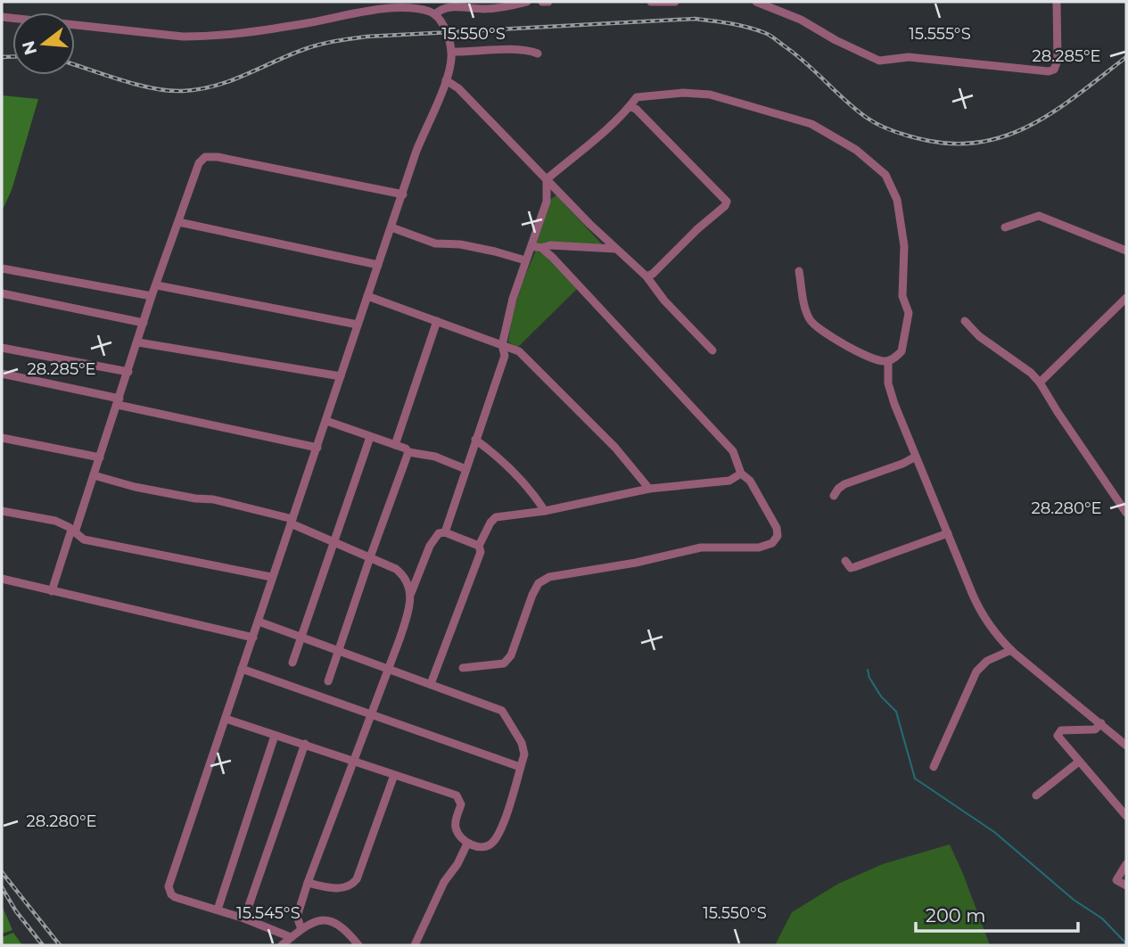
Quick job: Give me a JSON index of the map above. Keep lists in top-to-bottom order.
{
  "scale_bar": "200 m",
  "north": "left",
  "coordinates": [
    "15.550°S",
    "15.555°S",
    "28.285°E",
    "28.280°E",
    "15.545°S"
  ]
}
